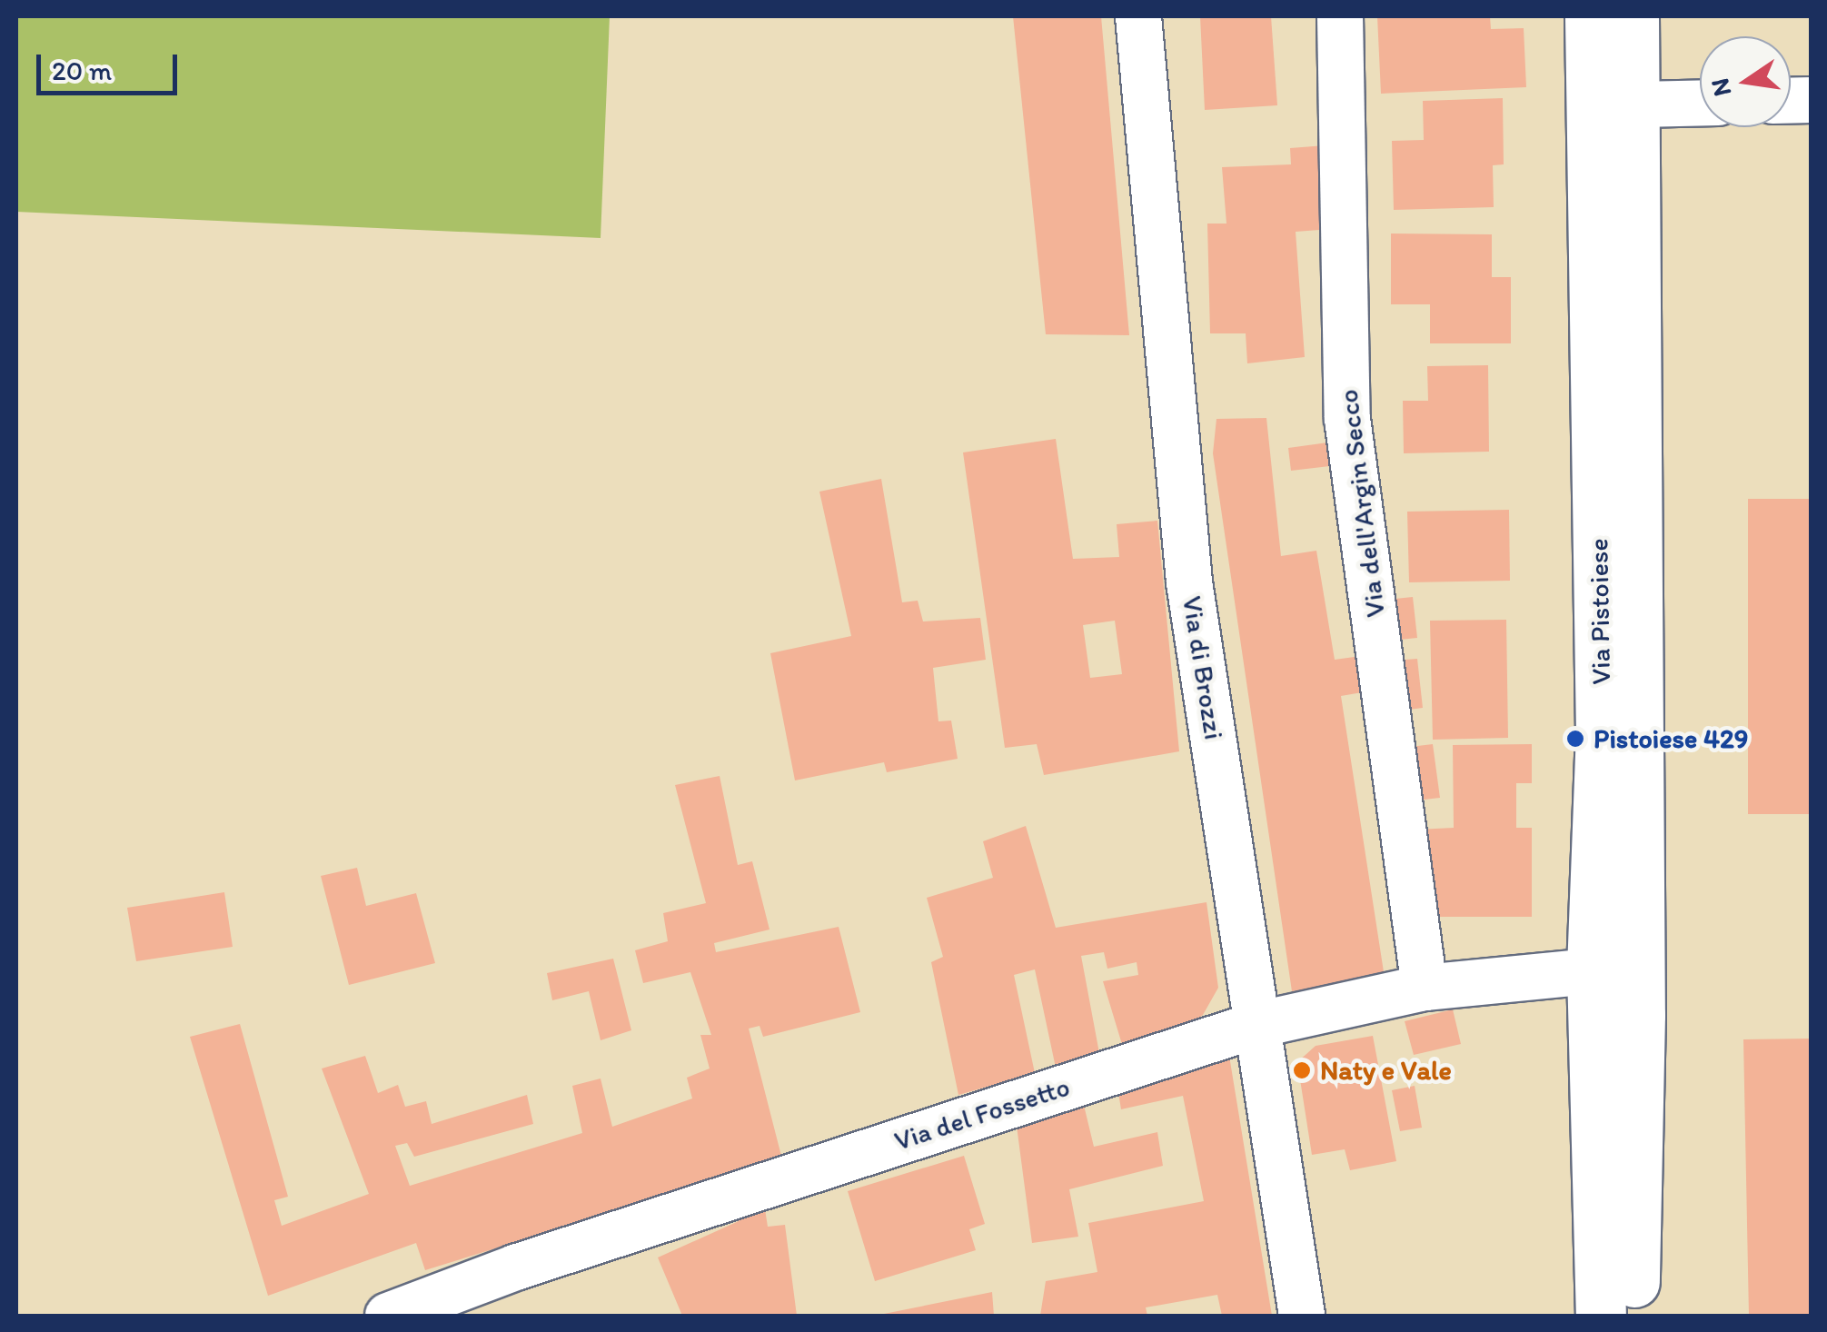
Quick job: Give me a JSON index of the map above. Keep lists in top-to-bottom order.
{
  "streets": {
    "main road": ["Via Pistoiese"],
    "street": ["Via dell'Argin Secco", "Via di Brozzi", "Via del Fossetto"]
  },
  "crossings": [
    ["Via dell'Argin Secco", "Via del Fossetto"],
    ["Via Pistoiese", "Via del Fossetto"],
    ["Via di Brozzi", "Via del Fossetto"]
  ],
  "places": ["Pistoiese 429", "Naty e Vale"],
  "scale_bar": "20 m",
  "north": "left"
}
